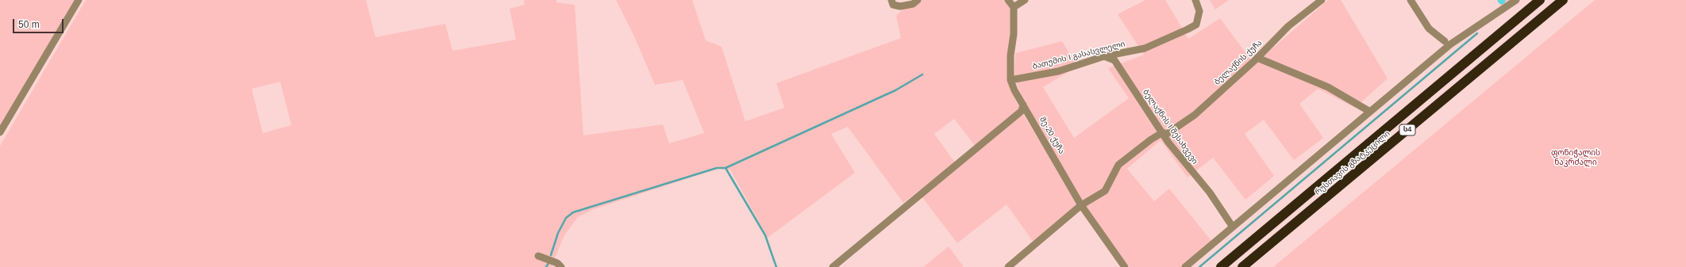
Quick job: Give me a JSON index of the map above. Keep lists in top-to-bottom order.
{
  "streets": {
    "highway": ["ს4", "რუსთავის გზატკეცილი"],
    "street": [
      "ბათუმის I გასასვლელი",
      "ბელაქნის ქუჩა",
      "ბელაქნის I შესახვევი",
      "მე-20 ქუჩა"
    ]
  },
  "crossings": [
    ["ბათუმის I გასასვლელი", "ბელაქნის I შესახვევი"],
    ["ბათუმის I გასასვლელი", "მე-20 ქუჩა"],
    ["ბელაქნის ქუჩა", "ბელაქნის I შესახვევი"],
    ["ბელაქნის ქუჩა", "მე-20 ქუჩა"]
  ],
  "parks": ["ფონიჭალის ნაკრძალი"],
  "scale_bar": "50 m"
}
